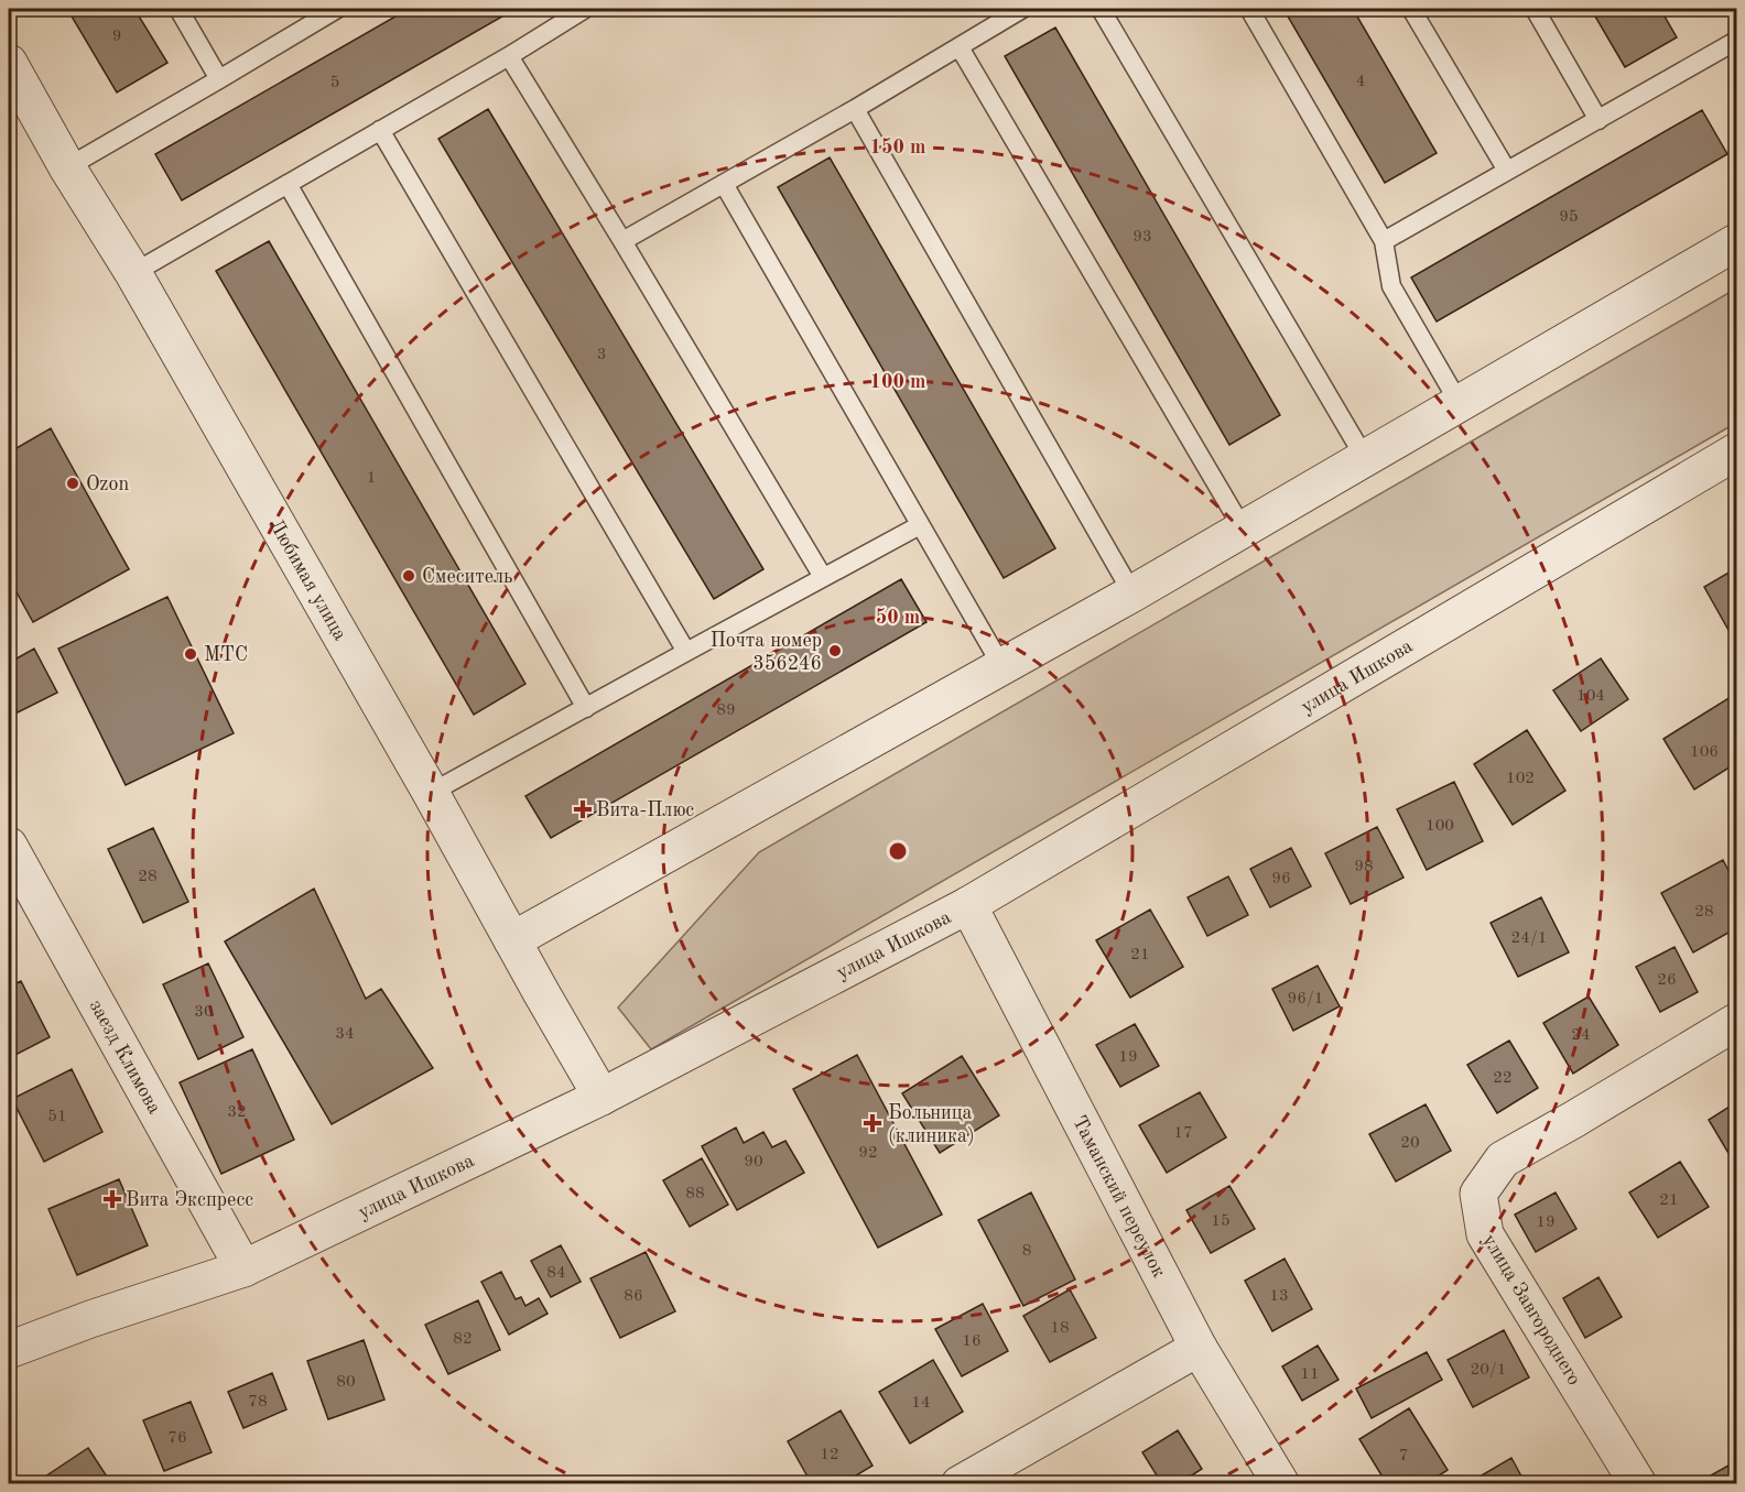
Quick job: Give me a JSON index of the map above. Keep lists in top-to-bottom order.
{
  "streets": {
    "street": [
      "Любимая улица",
      "улица Ишкова",
      "заезд Климова",
      "Таманский переулок",
      "улица Завгороднего"
    ]
  },
  "crossings": [
    ["Любимая улица", "улица Ишкова"],
    ["улица Ишкова", "заезд Климова"],
    ["улица Ишкова", "Таманский переулок"]
  ],
  "places": {
    "other": [
      "Ozon",
      "Смеситель",
      "Почта номер 356246",
      "МТС"
    ],
    "health": ["Вита-Плюс", "Больница (клиника)", "Вита Экспресс"]
  },
  "house_numbers": [
    "9",
    "4",
    "5",
    "95",
    "93",
    "3",
    "1",
    "104",
    "89",
    "106",
    "102",
    "100",
    "98",
    "28",
    "96",
    "28",
    "24/1",
    "21",
    "26",
    "96/1",
    "30",
    "34",
    "24",
    "19",
    "22",
    "32",
    "51",
    "17",
    "20",
    "92",
    "90",
    "88",
    "21",
    "15",
    "19",
    "8",
    "84",
    "86",
    "13",
    "18",
    "82",
    "16",
    "20/1",
    "11",
    "80",
    "78",
    "14",
    "76",
    "12",
    "7"
  ],
  "rings": ["150 m", "100 m", "50 m"]
}
